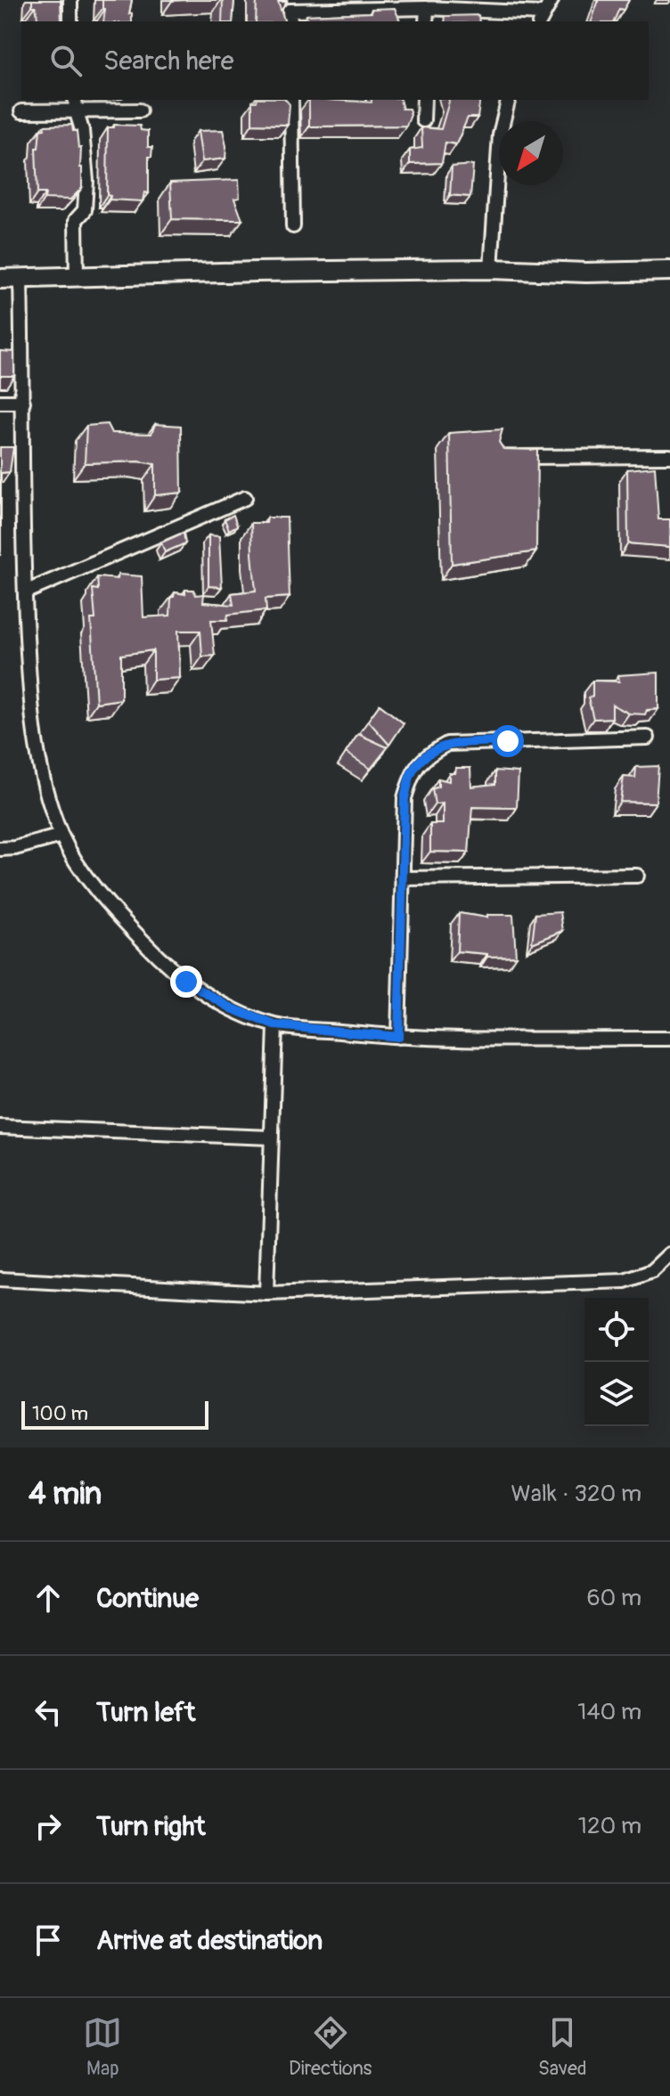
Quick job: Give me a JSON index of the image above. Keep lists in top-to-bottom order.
{
  "scale_bar": "100 m",
  "north": "bottom left",
  "page": {
    "search": "Search here",
    "scale": "100 m",
    "heading": ["4 min", "Walk · 320 m"],
    "list": [
      ["Continue", "60 m"],
      ["Turn left", "140 m"],
      ["Turn right", "120 m"],
      "Arrive at destination"
    ],
    "nav": ["Map", "Directions", "Saved"]
  }
}
